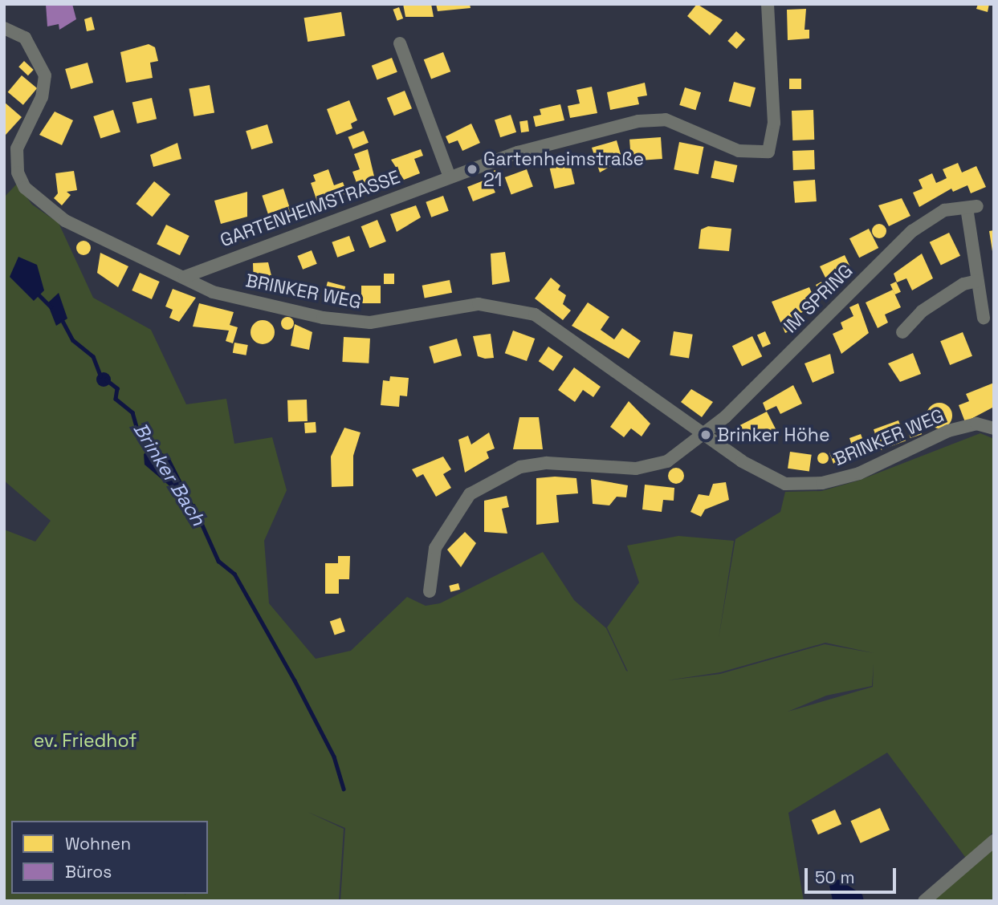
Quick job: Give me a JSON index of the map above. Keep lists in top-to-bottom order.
{
  "streets": {
    "street": ["GARTENHEIMSTRASSE", "BRINKER WEG", "IM SPRING"]
  },
  "crossings": [
    ["GARTENHEIMSTRASSE", "BRINKER WEG"],
    ["BRINKER WEG", "IM SPRING"]
  ],
  "water": ["Brinker Bach"],
  "parks": ["ev. Friedhof"],
  "places": ["Gartenheimstraße 21", "Brinker Höhe"],
  "legend": ["Wohnen", "Büros"],
  "scale_bar": "50 m"
}
